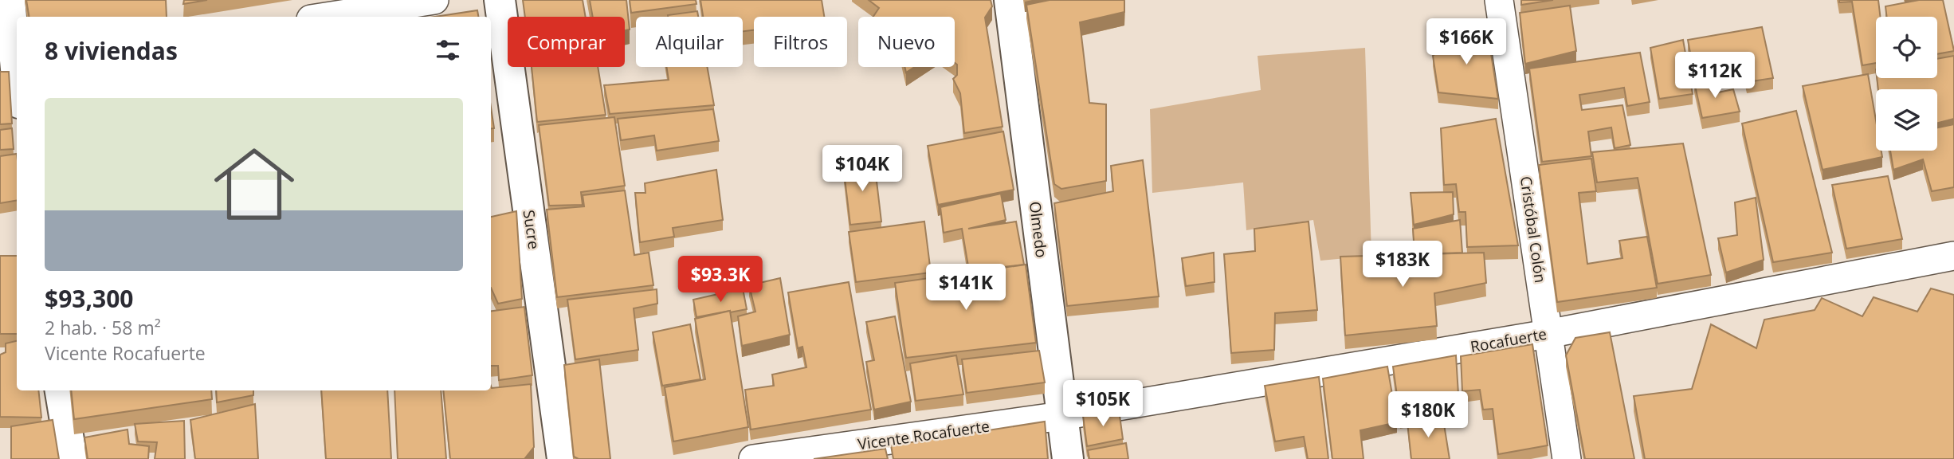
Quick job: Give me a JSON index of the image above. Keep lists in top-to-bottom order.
{
  "streets": {
    "main road": ["Sucre", "Olmedo"],
    "street": ["Cristóbal Colón", "Rocafuerte", "Vicente Rocafuerte"]
  },
  "crossings": [
    ["Olmedo", "Rocafuerte"],
    ["Olmedo", "Vicente Rocafuerte"],
    ["Cristóbal Colón", "Rocafuerte"],
    ["Rocafuerte", "Vicente Rocafuerte"]
  ],
  "page": {
    "chip": [
      "Comprar",
      "Alquilar",
      "Filtros",
      "Nuevo"
    ],
    "heading": "8 viviendas",
    "price": [
      "$166K",
      "$112K",
      "$104K",
      "$183K",
      "$93.3K",
      "$141K",
      "$105K",
      "$180K"
    ],
    "list": [
      {
        "name": "$93,300",
        "note": "2 hab. · 58 m² · Vicente Rocafuerte"
      }
    ]
  }
}
